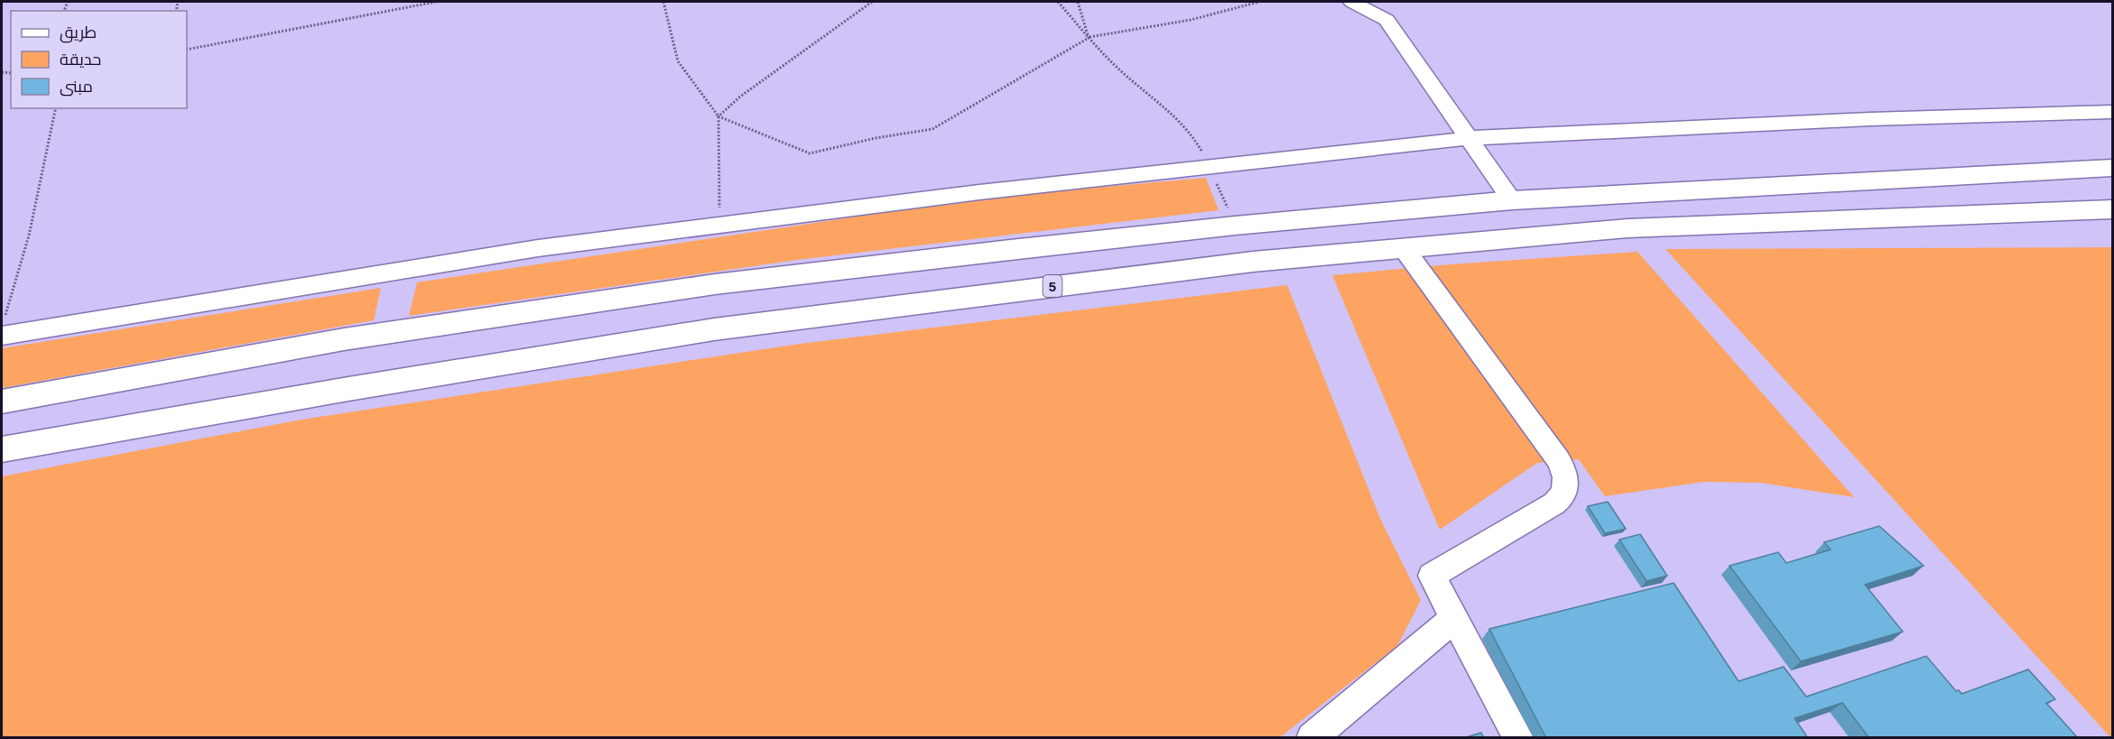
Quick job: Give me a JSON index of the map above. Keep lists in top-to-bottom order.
{
  "streets": {
    "highway": ["5"]
  },
  "legend": ["طريق", "حديقة", "مبنى"]
}
